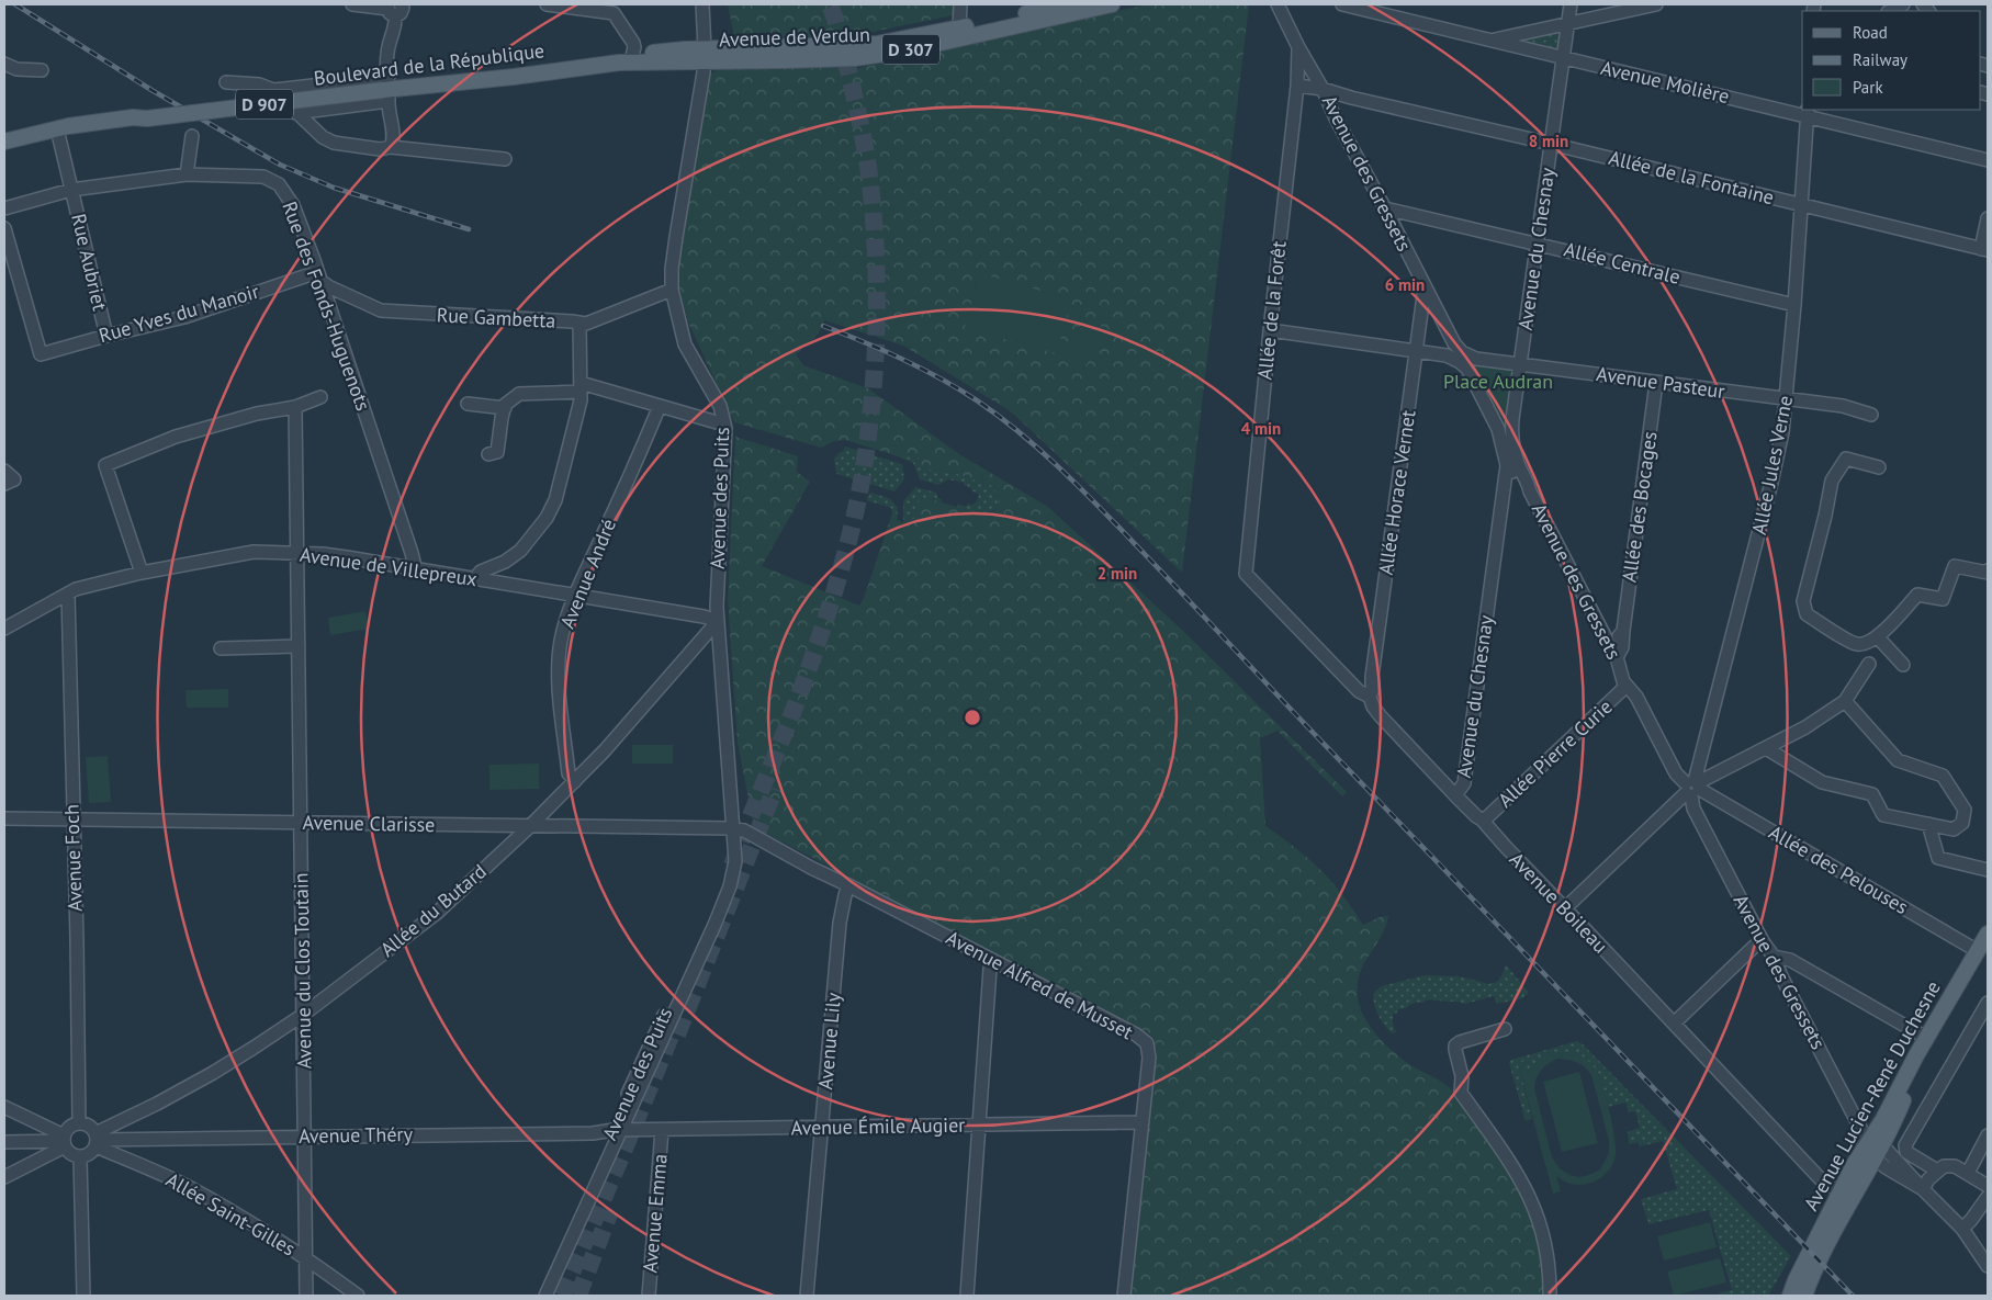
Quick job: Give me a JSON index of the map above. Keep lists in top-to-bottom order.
{
  "streets": {
    "main road": [
      "Avenue de Verdun",
      "D 307",
      "Boulevard de la République",
      "D 907",
      "Avenue Lucien-René Duchesne"
    ],
    "street": [
      "Avenue Molière",
      "Avenue des Gressets",
      "Allée de la Fontaine",
      "Avenue du Chesnay",
      "Rue Aubriet",
      "Allée Centrale",
      "Rue des Fonds-Huguenots",
      "Allée de la Forêt",
      "Rue Yves du Manoir",
      "Rue Gambetta",
      "Avenue Pasteur",
      "Allée Jules Verne",
      "Allée Horace Vernet",
      "Avenue des Puits",
      "Allée des Bocages",
      "Avenue de Villepreux",
      "Avenue André",
      "Allée Pierre Curie",
      "Avenue Clarisse",
      "Avenue Foch",
      "Allée des Pelouses",
      "Avenue Boileau",
      "Allée du Butard",
      "Avenue du Clos Toutain",
      "Avenue Alfred de Musset",
      "Avenue Lily",
      "Avenue Émile Augier",
      "Avenue Théry",
      "Avenue Emma",
      "Allée Saint-Gilles"
    ]
  },
  "crossings": [
    ["Avenue de Verdun", "Boulevard de la République"],
    ["Avenue de Verdun", "Avenue des Puits"],
    ["Boulevard de la République", "Rue Aubriet"],
    ["Boulevard de la République", "Avenue des Puits"],
    ["Avenue Molière", "Avenue du Chesnay"],
    ["Avenue Molière", "Allée Jules Verne"],
    ["Avenue des Gressets", "Allée de la Fontaine"],
    ["Avenue des Gressets", "Avenue du Chesnay"],
    ["Avenue des Gressets", "Allée Centrale"],
    ["Avenue des Gressets", "Allée de la Forêt"],
    ["Avenue des Gressets", "Avenue Pasteur"],
    ["Avenue des Gressets", "Allée Jules Verne"],
    ["Avenue des Gressets", "Allée Horace Vernet"],
    ["Avenue des Gressets", "Allée des Bocages"],
    ["Avenue des Gressets", "Allée Pierre Curie"],
    ["Avenue des Gressets", "Allée des Pelouses"],
    ["Avenue des Gressets", "Avenue Lucien-René Duchesne"],
    ["Allée de la Fontaine", "Avenue du Chesnay"],
    ["Allée de la Fontaine", "Allée de la Forêt"],
    ["Allée de la Fontaine", "Allée Jules Verne"],
    ["Avenue du Chesnay", "Allée Centrale"],
    ["Avenue du Chesnay", "Avenue Pasteur"],
    ["Avenue du Chesnay", "Avenue Boileau"],
    ["Rue Aubriet", "Rue des Fonds-Huguenots"],
    ["Rue Aubriet", "Rue Yves du Manoir"],
    ["Allée Centrale", "Allée Jules Verne"],
    ["Rue des Fonds-Huguenots", "Rue Yves du Manoir"],
    ["Rue des Fonds-Huguenots", "Rue Gambetta"],
    ["Rue des Fonds-Huguenots", "Avenue de Villepreux"],
    ["Allée de la Forêt", "Avenue Boileau"],
    ["Rue Yves du Manoir", "Rue Gambetta"],
    ["Rue Gambetta", "Avenue des Puits"],
    ["Avenue Pasteur", "Allée Jules Verne"],
    ["Avenue Pasteur", "Allée des Bocages"],
    ["Allée Jules Verne", "Allée des Pelouses"],
    ["Allée Horace Vernet", "Avenue Boileau"],
    ["Avenue des Puits", "Avenue de Villepreux"],
    ["Avenue des Puits", "Avenue Clarisse"],
    ["Avenue des Puits", "Allée du Butard"],
    ["Avenue des Puits", "Avenue Alfred de Musset"],
    ["Avenue des Puits", "Avenue Émile Augier"],
    ["Avenue des Puits", "Avenue Théry"],
    ["Avenue de Villepreux", "Avenue André"],
    ["Avenue de Villepreux", "Avenue Foch"],
    ["Avenue de Villepreux", "Allée du Butard"],
    ["Avenue de Villepreux", "Avenue du Clos Toutain"],
    ["Avenue André", "Allée du Butard"],
    ["Allée Pierre Curie", "Avenue Boileau"],
    ["Avenue Clarisse", "Avenue Foch"],
    ["Avenue Clarisse", "Allée du Butard"],
    ["Avenue Clarisse", "Avenue du Clos Toutain"],
    ["Avenue Clarisse", "Avenue Alfred de Musset"],
    ["Avenue Foch", "Allée du Butard"],
    ["Avenue Foch", "Avenue Théry"],
    ["Avenue Foch", "Allée Saint-Gilles"],
    ["Allée des Pelouses", "Avenue Lucien-René Duchesne"],
    ["Avenue Boileau", "Avenue Lucien-René Duchesne"],
    ["Allée du Butard", "Avenue du Clos Toutain"],
    ["Allée du Butard", "Avenue Théry"],
    ["Allée du Butard", "Allée Saint-Gilles"],
    ["Avenue du Clos Toutain", "Avenue Théry"],
    ["Avenue du Clos Toutain", "Allée Saint-Gilles"],
    ["Avenue Alfred de Musset", "Avenue Lily"],
    ["Avenue Alfred de Musset", "Avenue Émile Augier"],
    ["Avenue Lily", "Avenue Émile Augier"],
    ["Avenue Émile Augier", "Avenue Théry"],
    ["Avenue Émile Augier", "Avenue Emma"],
    ["Avenue Théry", "Allée Saint-Gilles"]
  ],
  "parks": ["Place Audran"],
  "legend": ["Road", "Railway", "Park"],
  "rings": [
    "8 min",
    "6 min",
    "4 min",
    "2 min"
  ]
}
